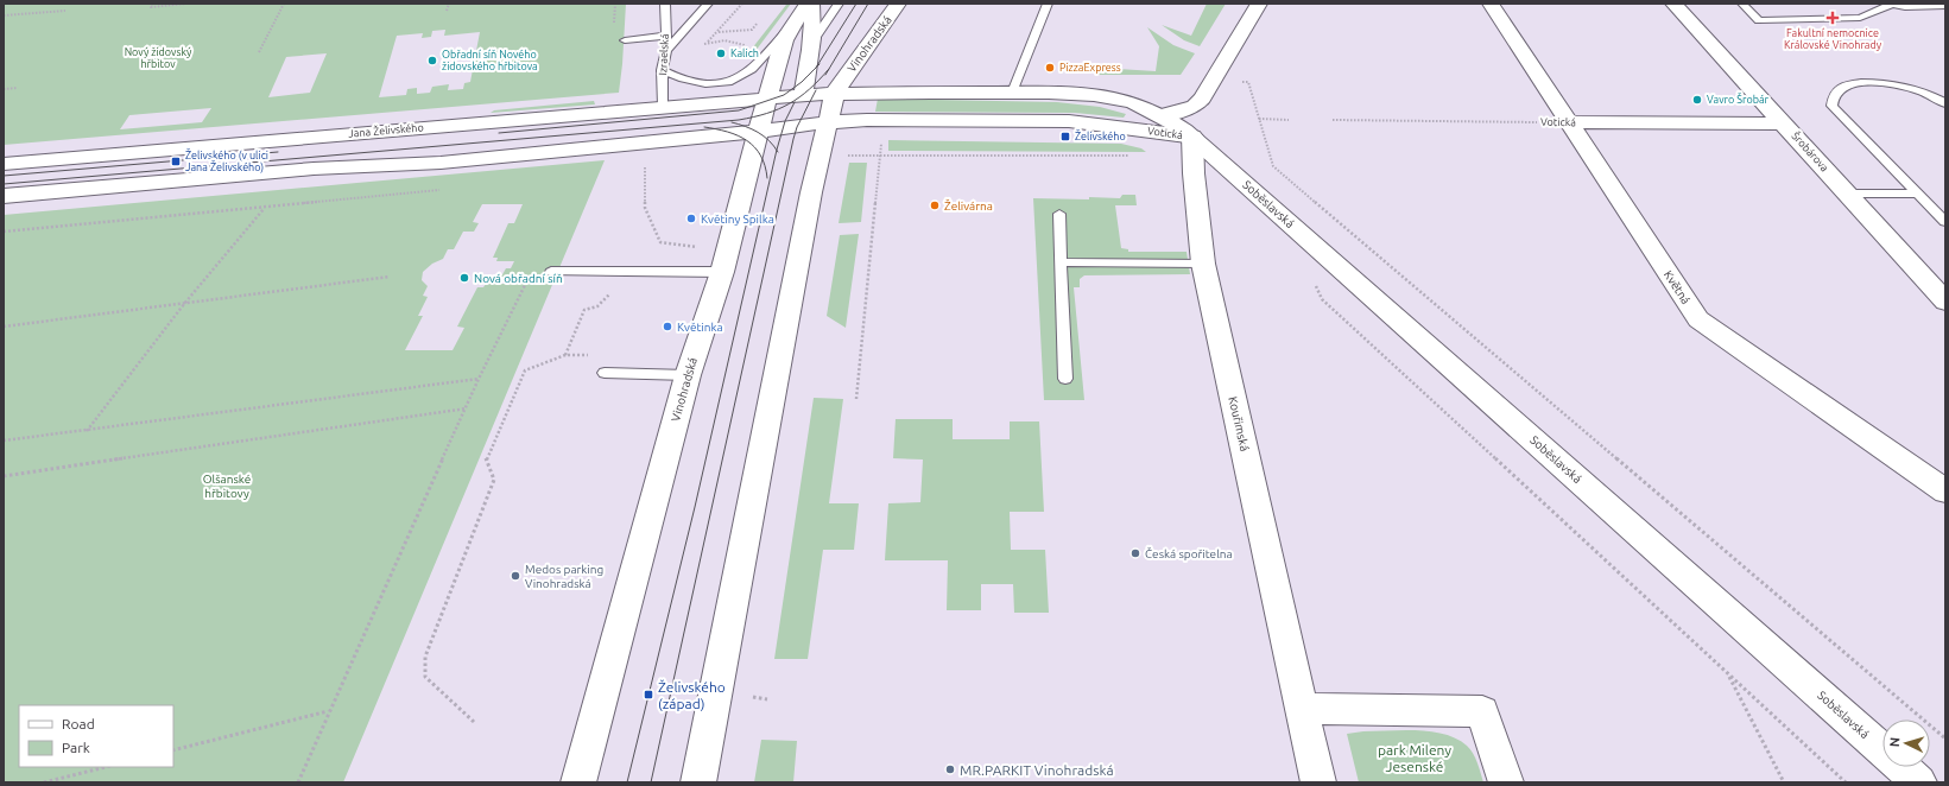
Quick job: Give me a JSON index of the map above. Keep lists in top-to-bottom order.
{
  "streets": {
    "main road": [
      "Vinohradská",
      "Votická",
      "Jana Želivského",
      "Šrobárova",
      "Soběslavská",
      "Květná",
      "Kouřimská"
    ],
    "lane": ["Izraelská"]
  },
  "crossings": [
    ["Vinohradská", "Votická"],
    ["Vinohradská", "Jana Želivského"],
    ["Izraelská", "Jana Želivského"],
    ["Votická", "Jana Želivského"],
    ["Votická", "Šrobárova"],
    ["Votická", "Soběslavská"],
    ["Votická", "Květná"],
    ["Votická", "Kouřimská"],
    ["Soběslavská", "Kouřimská"]
  ],
  "parks": ["Nový židovský hřbitov", "Olšanské hřbitovy", "park Mileny Jesenské"],
  "places": {
    "health": ["Fakultní nemocnice Královské Vinohrady"],
    "other": [
      "Kalich",
      "Obřadní síň Nového židovského hřbitova",
      "PizzaExpress",
      "Vavro Šrobár",
      "Želivárna",
      "Květiny Spilka",
      "Nová obřadní síň",
      "Květinka",
      "Česká spořitelna",
      "Medos parking Vinohradská",
      "MR.PARKIT Vinohradská"
    ],
    "transit": ["Želivského", "Želivského (v ulici Jana Želivského)", "Želivského (západ)"]
  },
  "legend": ["Road", "Park"],
  "north": "left"
}
